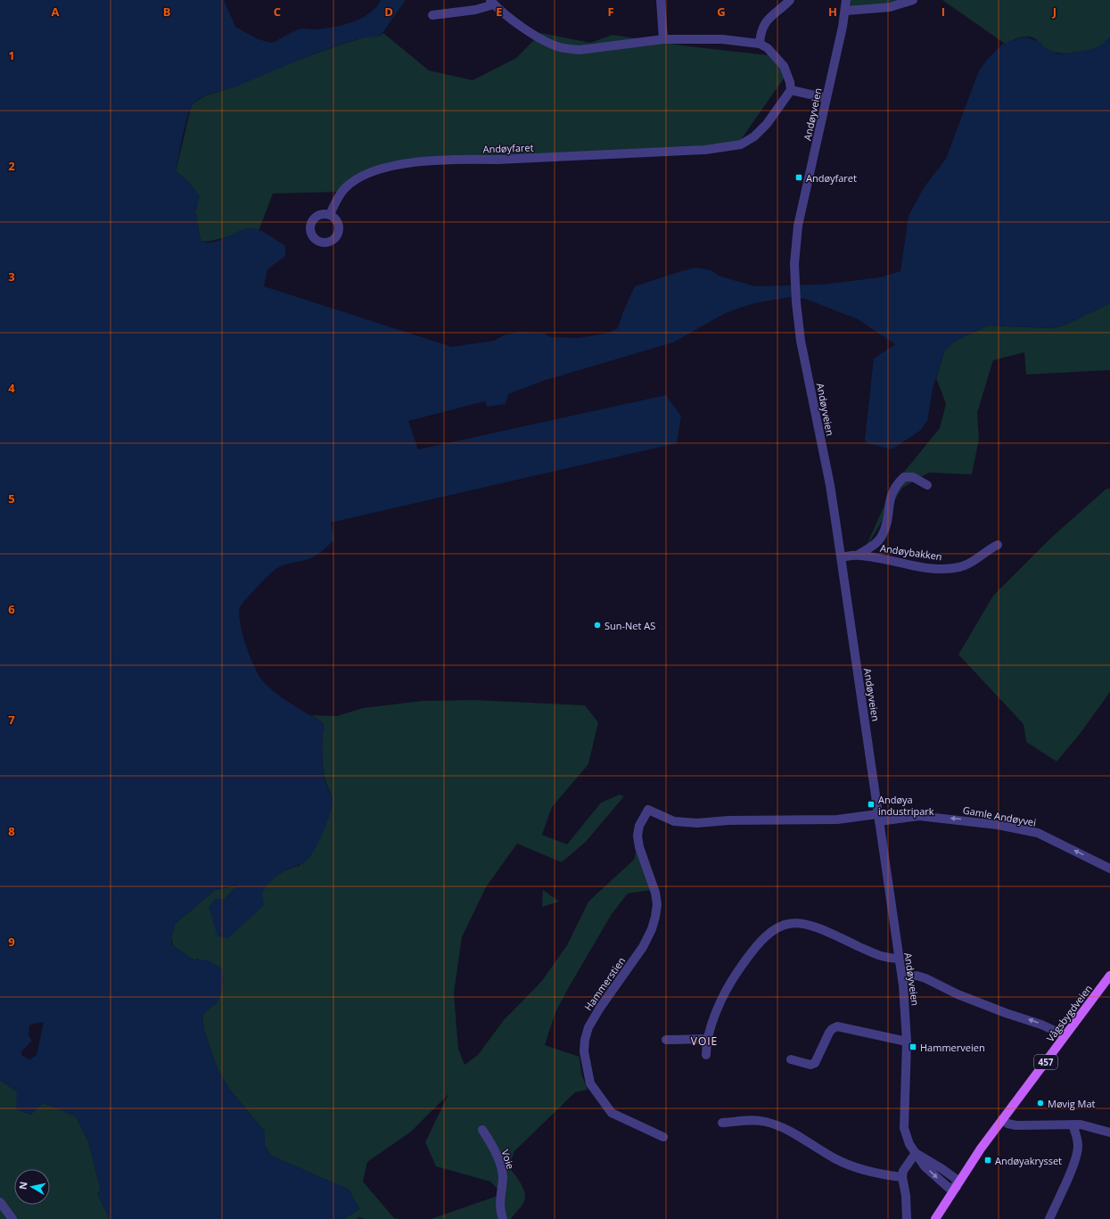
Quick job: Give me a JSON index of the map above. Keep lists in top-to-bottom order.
{
  "streets": {
    "main road": ["Vågsbygdveien", "457"],
    "street": [
      "Andøyveien",
      "Andøyfaret",
      "Andøybakken",
      "Gamle Andøyvei",
      "Hammerstien",
      "Voie"
    ]
  },
  "crossings": [
    ["Andøyveien", "Andøybakken"],
    ["Andøyveien", "Gamle Andøyvei"],
    ["Andøyveien", "Hammerstien"],
    ["Andøyveien", "Vågsbygdveien"],
    ["Gamle Andøyvei", "Hammerstien"]
  ],
  "one_way": ["Gamle Andøyvei"],
  "districts": ["VOIE"],
  "places": {
    "transit": [
      "Andøyfaret",
      "Andøya industripark",
      "Hammerveien",
      "Andøyakrysset"
    ],
    "other": ["Sun-Net AS", "Møvig Mat"]
  },
  "north": "left",
  "grid": {
    "columns": [
      "A",
      "B",
      "C",
      "D",
      "E",
      "F",
      "G",
      "H",
      "I",
      "J"
    ],
    "rows": [
      "1",
      "2",
      "3",
      "4",
      "5",
      "6",
      "7",
      "8",
      "9"
    ]
  }
}
